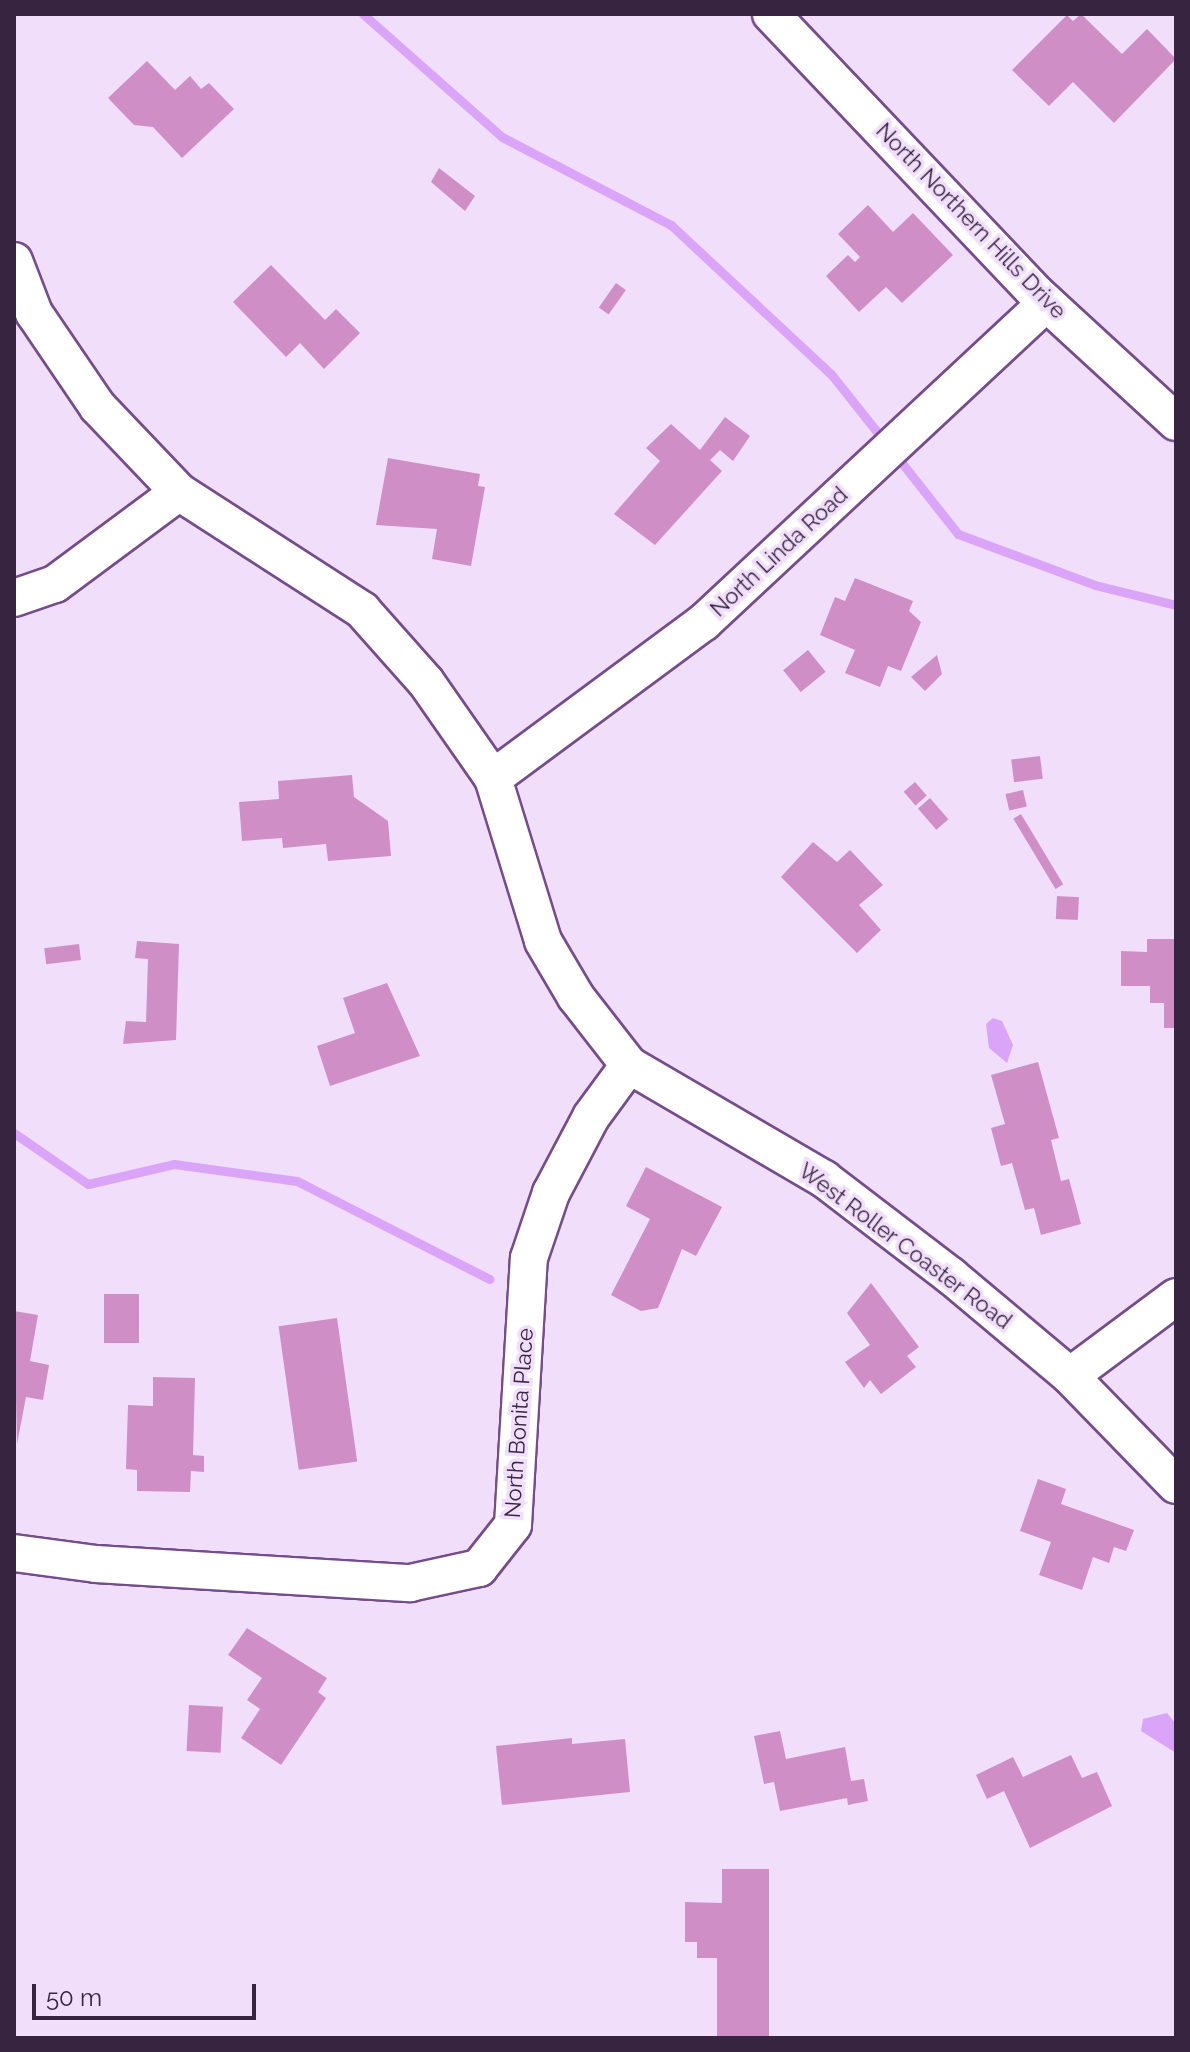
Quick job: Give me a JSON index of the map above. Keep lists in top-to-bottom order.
{
  "streets": {
    "street": [
      "North Northern Hills Drive",
      "North Linda Road",
      "West Roller Coaster Road",
      "North Bonita Place"
    ]
  },
  "crossings": [
    ["North Northern Hills Drive", "North Linda Road"],
    ["North Linda Road", "West Roller Coaster Road"],
    ["West Roller Coaster Road", "North Bonita Place"]
  ],
  "scale_bar": "50 m"
}
